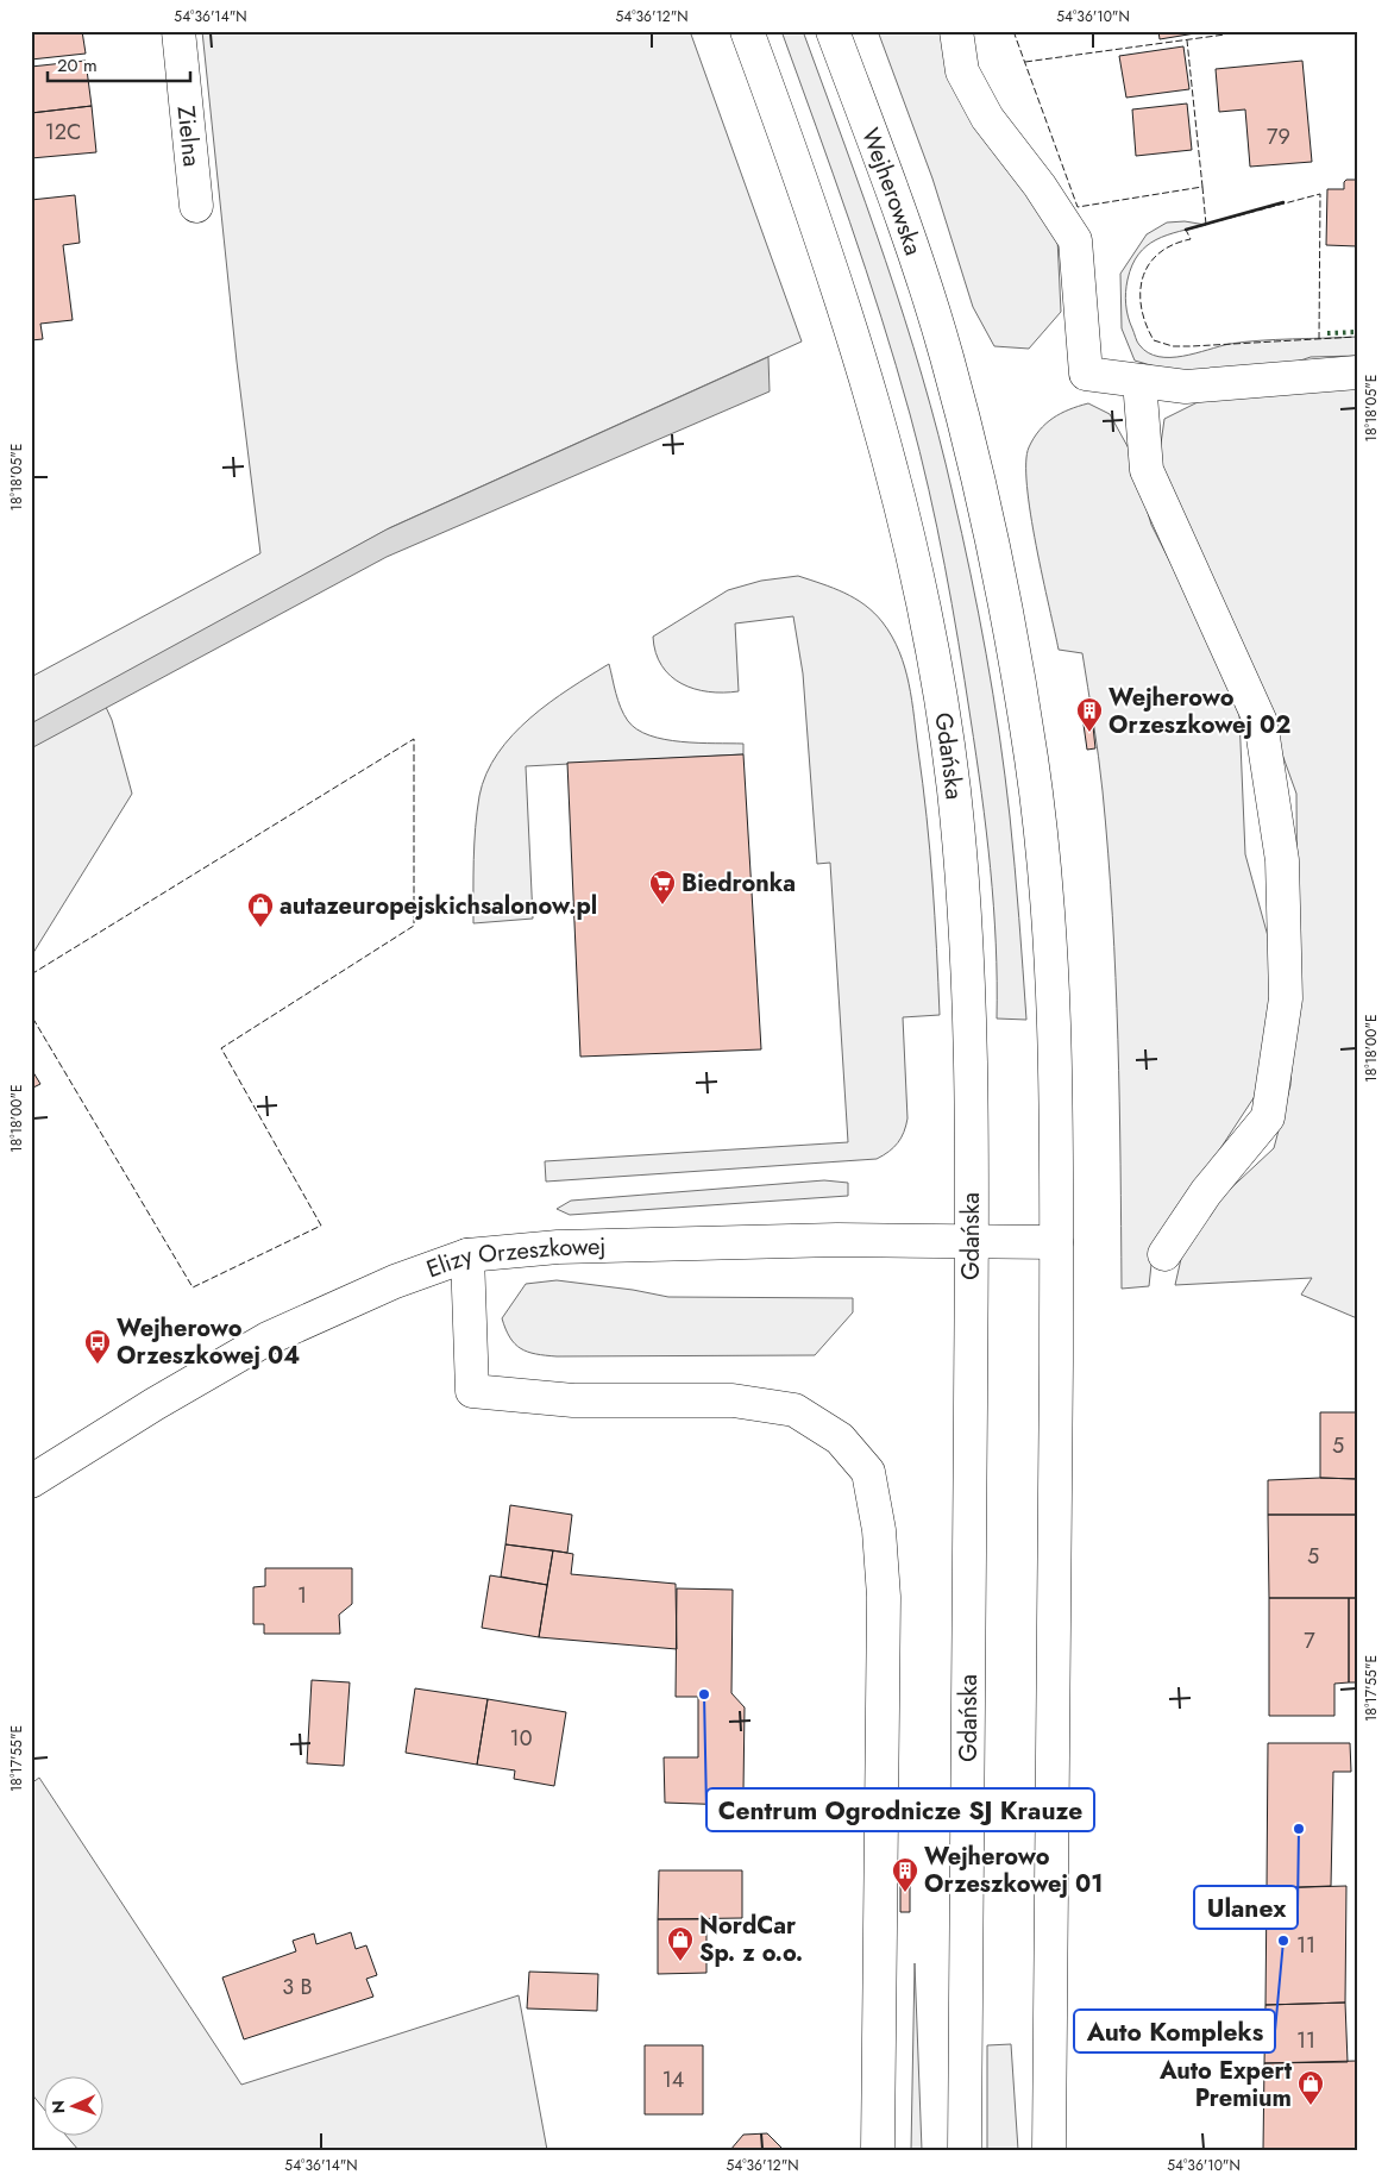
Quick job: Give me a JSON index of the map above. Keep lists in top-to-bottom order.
{
  "streets": {
    "main road": [
      "Zielna",
      "Wejherowska",
      "Gdańska",
      "Elizy Orzeszkowej"
    ]
  },
  "crossings": [
    ["Wejherowska", "Elizy Orzeszkowej"],
    ["Gdańska", "Elizy Orzeszkowej"]
  ],
  "places": {
    "building": ["Wejherowo Orzeszkowej 02", "Wejherowo Orzeszkowej 01"],
    "supermarket": ["Biedronka"],
    "shop": ["autazeuropejskichsalonow.pl", "NordCar Sp. z o.o.", "Auto Expert Premium"],
    "bus stop": ["Wejherowo Orzeszkowej 04"],
    "other": ["Centrum Ogrodnicze SJ Krauze", "Ulanex", "Auto Kompleks"]
  },
  "house_numbers": [
    "12C",
    "79",
    "5",
    "5",
    "1",
    "7",
    "10",
    "11",
    "3 B",
    "11",
    "14"
  ],
  "scale_bar": "20 m",
  "north": "left",
  "coordinates": [
    "54°36'14\"N",
    "54°36'12\"N",
    "54°36'10\"N",
    "18°18'05\"E",
    "18°18'00\"E",
    "18°17'55\"E"
  ]
}
